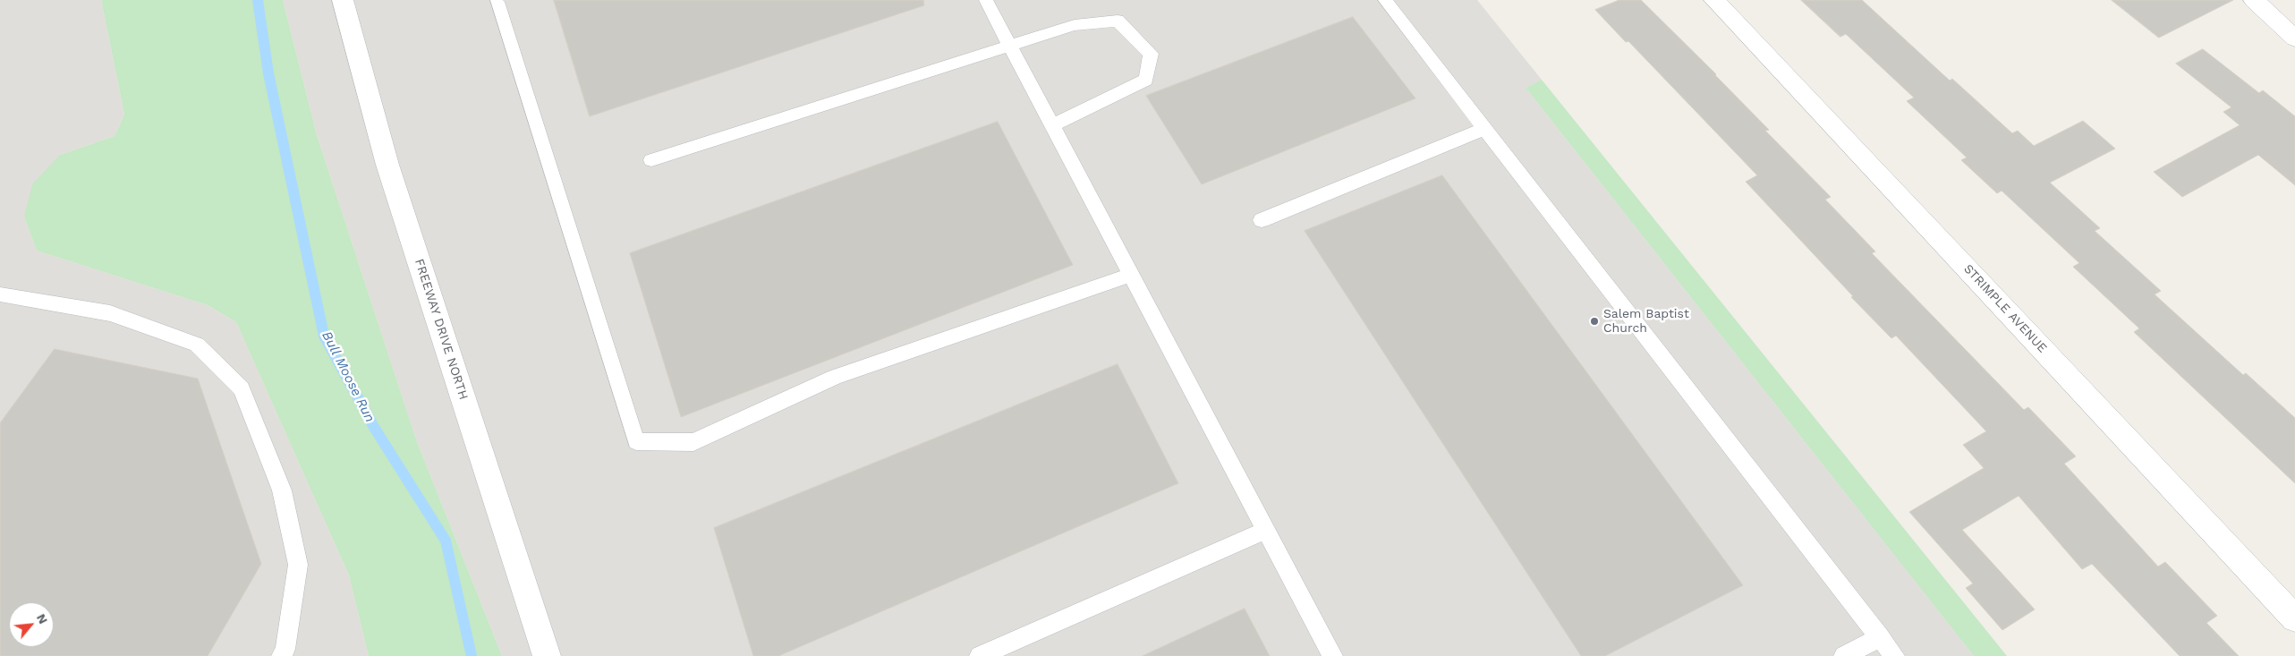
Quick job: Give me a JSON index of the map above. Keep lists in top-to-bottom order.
{
  "streets": {
    "street": ["STRIMPLE AVENUE", "FREEWAY DRIVE NORTH"]
  },
  "water": ["Bull Moose Run"],
  "places": ["Salem Baptist Church"],
  "north": "top right"
}
